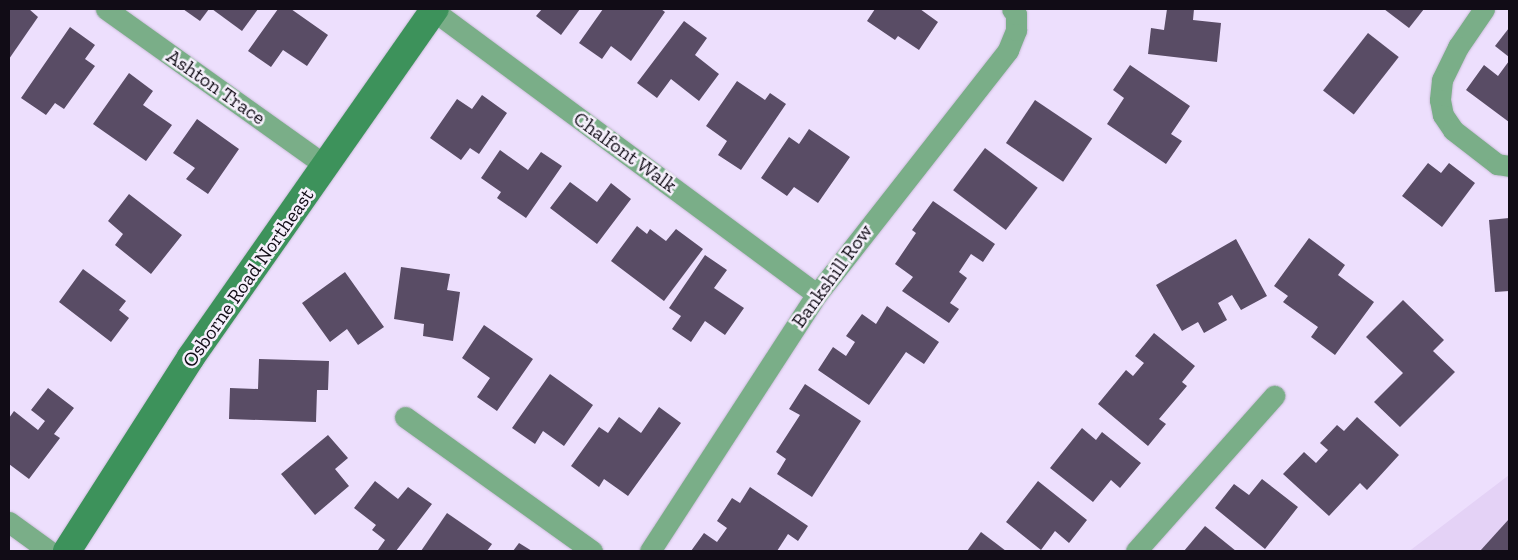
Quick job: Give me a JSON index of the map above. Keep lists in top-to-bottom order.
{
  "streets": {
    "street": [
      "Ashton Trace",
      "Chalfont Walk",
      "Bankshill Row",
      "Osborne Road Northeast"
    ]
  },
  "crossings": [
    ["Ashton Trace", "Osborne Road Northeast"],
    ["Chalfont Walk", "Bankshill Row"],
    ["Chalfont Walk", "Osborne Road Northeast"]
  ]
}
